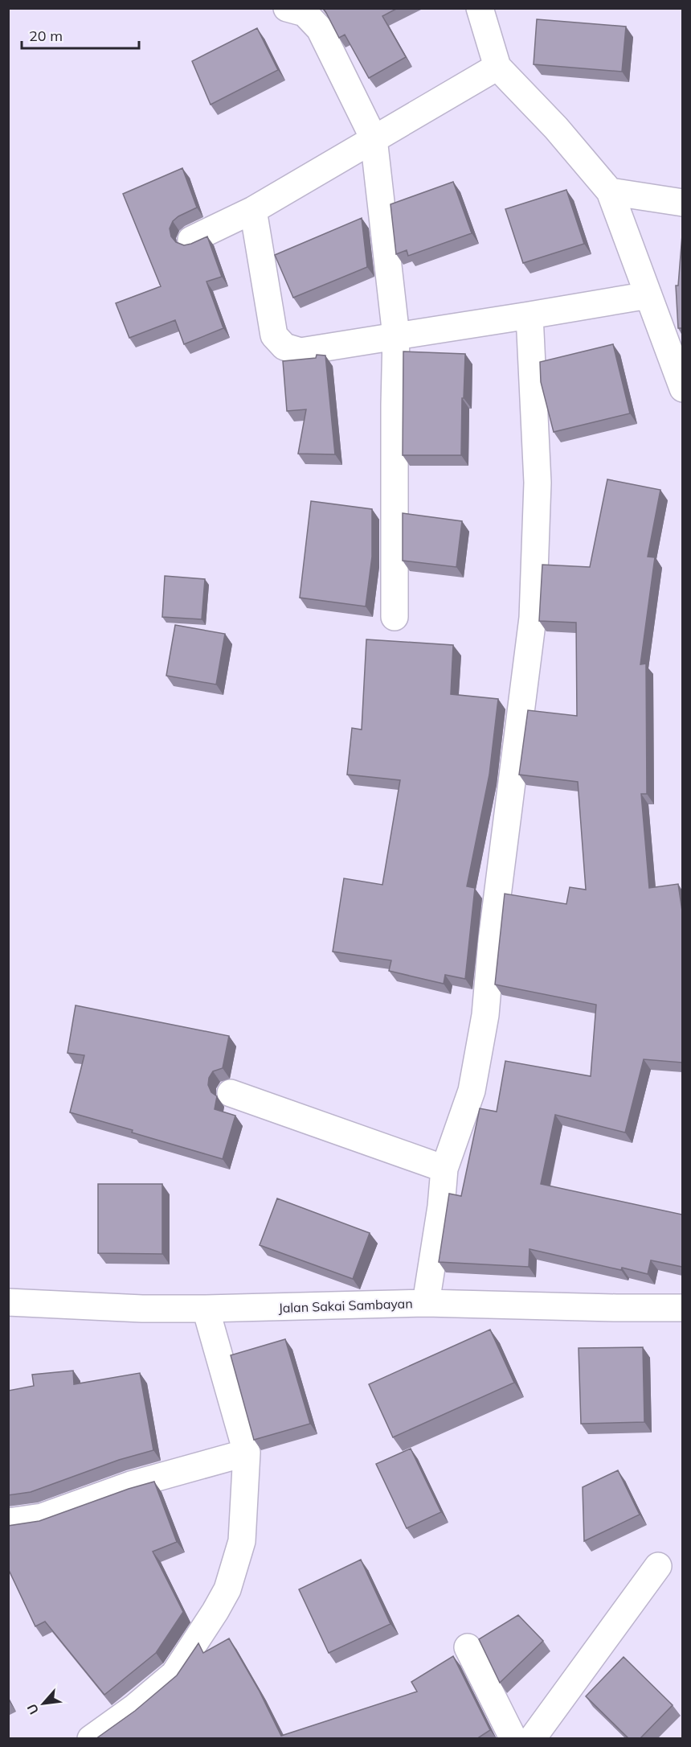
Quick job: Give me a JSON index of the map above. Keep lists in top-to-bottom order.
{
  "streets": {
    "street": ["Jalan Sakai Sambayan"]
  },
  "scale_bar": "20 m",
  "north": "bottom left"
}
